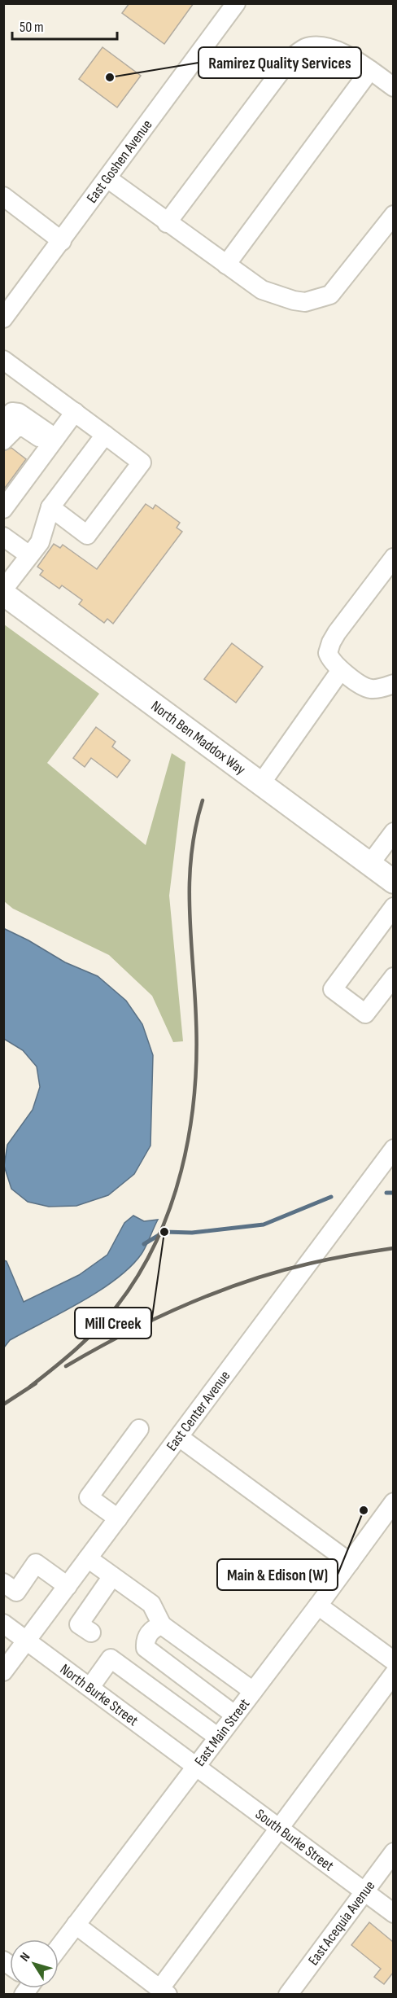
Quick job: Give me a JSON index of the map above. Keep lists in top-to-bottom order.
{
  "streets": {
    "main road": ["North Ben Maddox Way"],
    "street": [
      "East Goshen Avenue",
      "East Center Avenue",
      "North Burke Street",
      "East Main Street",
      "South Burke Street",
      "East Acequia Avenue"
    ]
  },
  "crossings": [
    ["East Center Avenue", "North Burke Street"],
    ["North Burke Street", "East Main Street"],
    ["North Burke Street", "South Burke Street"],
    ["East Main Street", "South Burke Street"],
    ["South Burke Street", "East Acequia Avenue"]
  ],
  "places": ["Ramirez Quality Services", "Mill Creek", "Main & Edison (W)"],
  "scale_bar": "50 m",
  "north": "top left"
}
